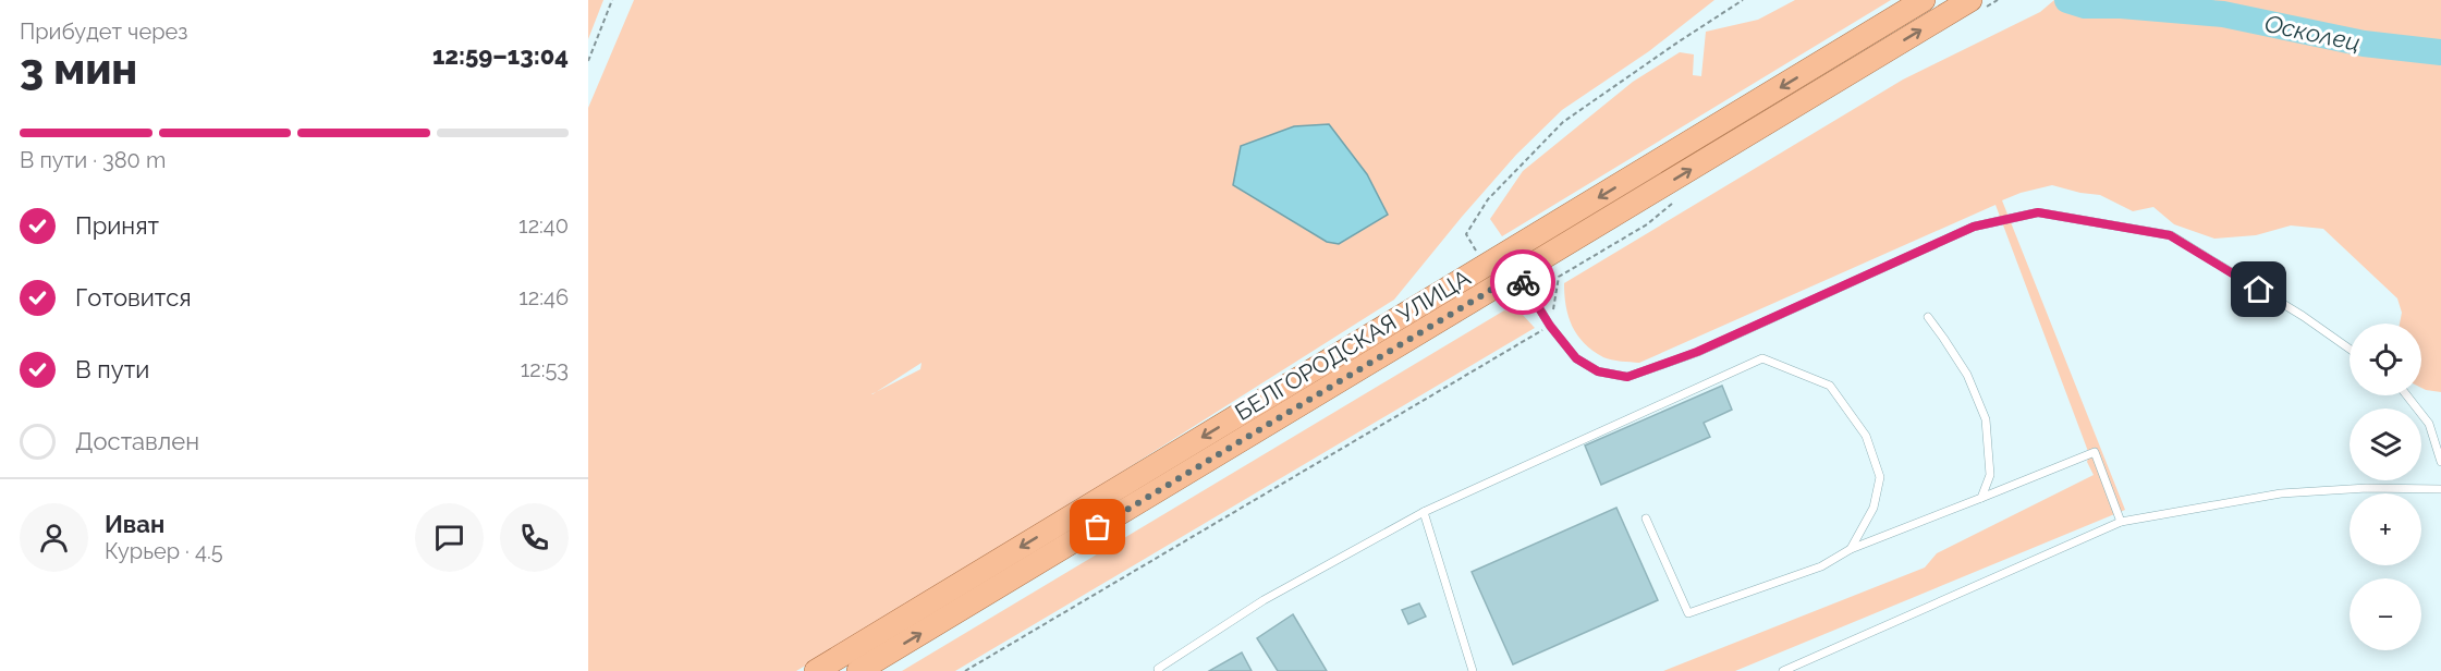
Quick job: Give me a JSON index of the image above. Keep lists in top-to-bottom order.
{
  "streets": {
    "main road": ["БЕЛГОРОДСКАЯ УЛИЦА"]
  },
  "water": ["Осколец"],
  "page": {
    "heading": ["3 мин", "Прибудет через", "12:59–13:04"],
    "panel": ["Иван", "Курьер · 4.5"],
    "bar": "В пути · 380 m",
    "list": [
      ["Принят", "12:40"],
      ["Готовится", "12:46"],
      ["В пути", "12:53"],
      "Доставлен"
    ],
    "map_buttons": ["+", "−"]
  }
}
